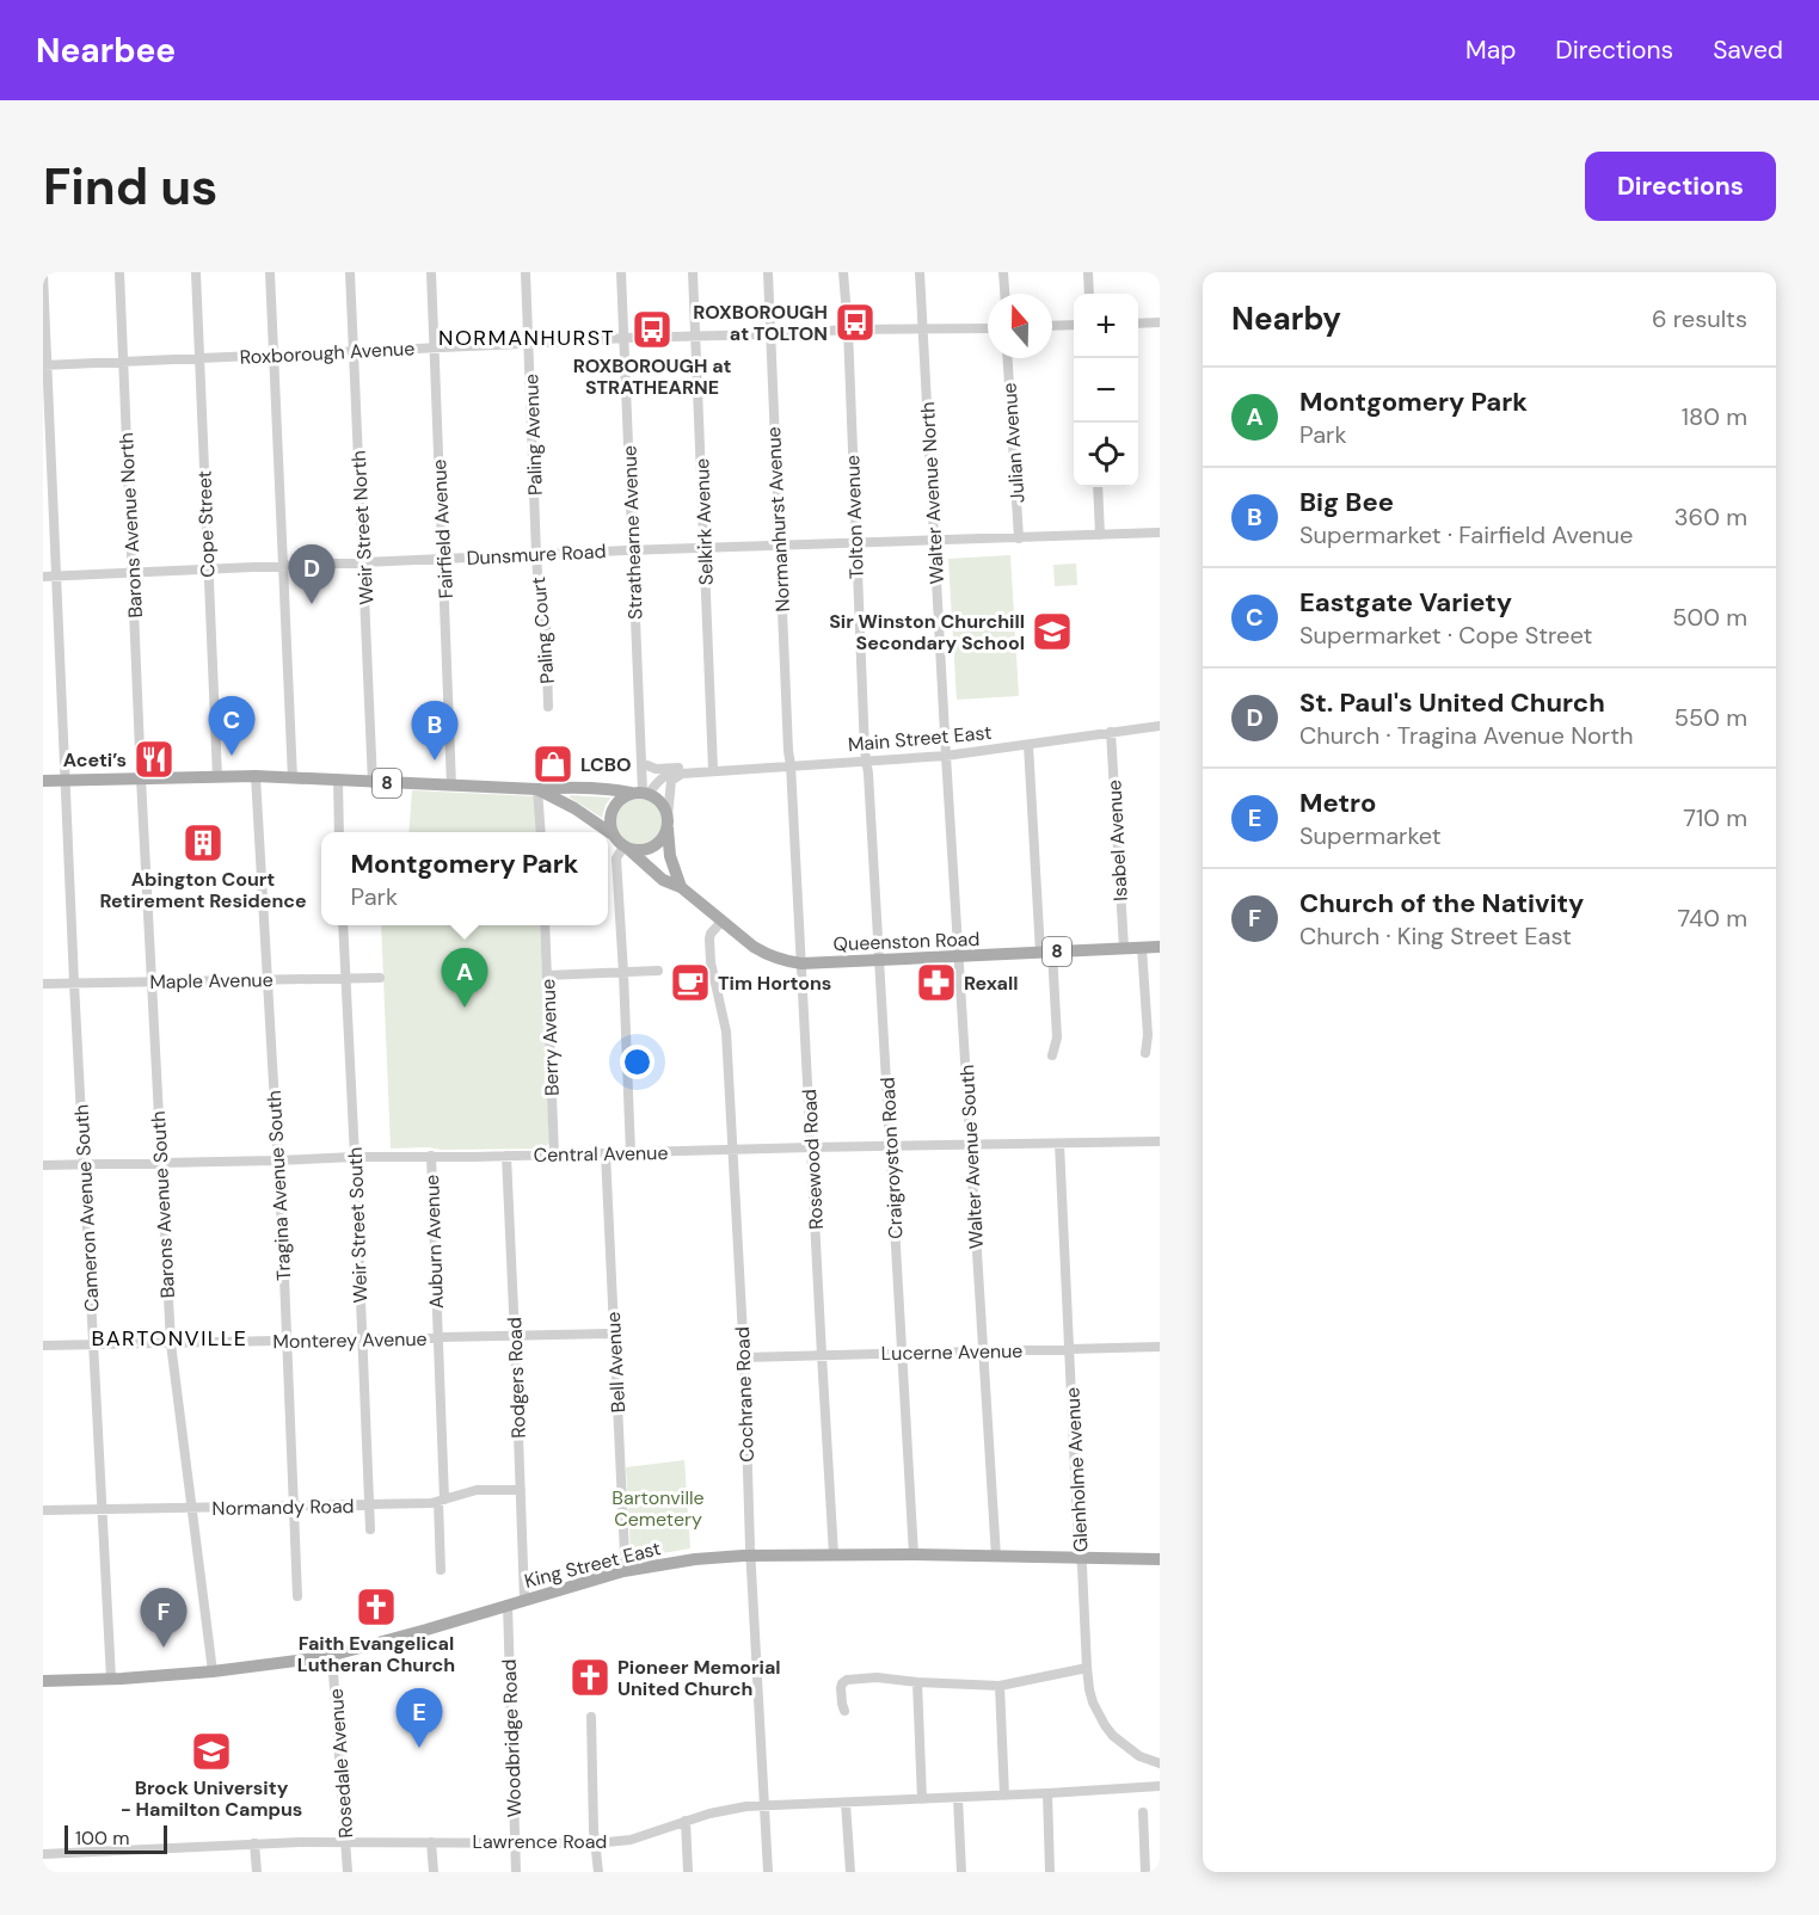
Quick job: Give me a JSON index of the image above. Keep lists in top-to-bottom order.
{
  "streets": {
    "main road": ["8", "Queenston Road", "King Street East"],
    "street": [
      "Roxborough Avenue",
      "Paling Avenue",
      "Julian Avenue",
      "Walter Avenue North",
      "Tolton Avenue",
      "Normanhurst Avenue",
      "Selkirk Avenue",
      "Cope Street",
      "Barons Avenue North",
      "Weir Street North",
      "Fairfield Avenue",
      "Strathearne Avenue",
      "Dunsmure Road",
      "Paling Court",
      "Main Street East",
      "Isabel Avenue",
      "Maple Avenue",
      "Berry Avenue",
      "Central Avenue",
      "Walter Avenue South",
      "Craigroyston Road",
      "Rosewood Road",
      "Tragina Avenue South",
      "Barons Avenue South",
      "Cameron Avenue South",
      "Weir Street South",
      "Auburn Avenue",
      "Monterey Avenue",
      "Lucerne Avenue",
      "Bell Avenue",
      "Rodgers Road",
      "Cochrane Road",
      "Glenholme Avenue",
      "Normandy Road",
      "Woodbridge Road",
      "Rosedale Avenue",
      "Lawrence Road"
    ]
  },
  "crossings": [
    ["Roxborough Avenue", "Paling Avenue"],
    ["Roxborough Avenue", "Walter Avenue North"],
    ["Roxborough Avenue", "Tolton Avenue"],
    ["Roxborough Avenue", "Normanhurst Avenue"],
    ["Roxborough Avenue", "Selkirk Avenue"],
    ["Roxborough Avenue", "Cope Street"],
    ["Roxborough Avenue", "Barons Avenue North"],
    ["Roxborough Avenue", "Weir Street North"],
    ["Roxborough Avenue", "Fairfield Avenue"],
    ["Roxborough Avenue", "Strathearne Avenue"],
    ["Roxborough Avenue", "Cameron Avenue South"],
    ["Paling Avenue", "Dunsmure Road"],
    ["Paling Avenue", "Paling Court"],
    ["Julian Avenue", "Dunsmure Road"],
    ["Walter Avenue North", "Dunsmure Road"],
    ["Walter Avenue North", "Main Street East"],
    ["Walter Avenue North", "Walter Avenue South"],
    ["Tolton Avenue", "Dunsmure Road"],
    ["Tolton Avenue", "Main Street East"],
    ["Tolton Avenue", "Craigroyston Road"],
    ["Normanhurst Avenue", "Dunsmure Road"],
    ["Normanhurst Avenue", "Main Street East"],
    ["Normanhurst Avenue", "Rosewood Road"],
    ["Selkirk Avenue", "Dunsmure Road"],
    ["Selkirk Avenue", "Main Street East"],
    ["Cope Street", "Dunsmure Road"],
    ["Cope Street", "8"],
    ["Barons Avenue North", "Dunsmure Road"],
    ["Barons Avenue North", "8"],
    ["Barons Avenue North", "Barons Avenue South"],
    ["Weir Street North", "Dunsmure Road"],
    ["Weir Street North", "8"],
    ["Fairfield Avenue", "Dunsmure Road"],
    ["Fairfield Avenue", "8"],
    ["Strathearne Avenue", "Dunsmure Road"],
    ["Strathearne Avenue", "Main Street East"],
    ["Strathearne Avenue", "8"],
    ["Strathearne Avenue", "Queenston Road"],
    ["Dunsmure Road", "Paling Court"],
    ["Dunsmure Road", "Cameron Avenue South"],
    ["Main Street East", "8"],
    ["Main Street East", "Isabel Avenue"],
    ["Main Street East", "Queenston Road"],
    ["Main Street East", "Walter Avenue South"],
    ["Main Street East", "Craigroyston Road"],
    ["Main Street East", "Rosewood Road"],
    ["8", "Queenston Road"],
    ["8", "Tragina Avenue South"],
    ["8", "Barons Avenue South"],
    ["8", "Cameron Avenue South"],
    ["Isabel Avenue", "Queenston Road"],
    ["Queenston Road", "Walter Avenue South"],
    ["Queenston Road", "Craigroyston Road"],
    ["Queenston Road", "Rosewood Road"],
    ["Queenston Road", "Cochrane Road"],
    ["Maple Avenue", "Tragina Avenue South"],
    ["Maple Avenue", "Barons Avenue South"],
    ["Maple Avenue", "Cameron Avenue South"],
    ["Maple Avenue", "Weir Street South"],
    ["Berry Avenue", "Central Avenue"],
    ["Central Avenue", "Walter Avenue South"],
    ["Central Avenue", "Craigroyston Road"],
    ["Central Avenue", "Rosewood Road"],
    ["Central Avenue", "Tragina Avenue South"],
    ["Central Avenue", "Barons Avenue South"],
    ["Central Avenue", "Cameron Avenue South"],
    ["Central Avenue", "Weir Street South"],
    ["Central Avenue", "Auburn Avenue"],
    ["Central Avenue", "Bell Avenue"],
    ["Central Avenue", "Rodgers Road"],
    ["Central Avenue", "Cochrane Road"],
    ["Central Avenue", "Glenholme Avenue"],
    ["Walter Avenue South", "Lucerne Avenue"],
    ["Walter Avenue South", "King Street East"],
    ["Craigroyston Road", "Lucerne Avenue"],
    ["Craigroyston Road", "King Street East"],
    ["Rosewood Road", "Lucerne Avenue"],
    ["Rosewood Road", "King Street East"],
    ["Tragina Avenue South", "Monterey Avenue"],
    ["Tragina Avenue South", "Normandy Road"],
    ["Barons Avenue South", "Monterey Avenue"],
    ["Barons Avenue South", "Normandy Road"],
    ["Barons Avenue South", "King Street East"],
    ["Cameron Avenue South", "Monterey Avenue"],
    ["Cameron Avenue South", "Normandy Road"],
    ["Cameron Avenue South", "King Street East"],
    ["Weir Street South", "Monterey Avenue"],
    ["Weir Street South", "Normandy Road"],
    ["Auburn Avenue", "Monterey Avenue"],
    ["Auburn Avenue", "Normandy Road"],
    ["Monterey Avenue", "Bell Avenue"],
    ["Monterey Avenue", "Rodgers Road"],
    ["Lucerne Avenue", "Cochrane Road"],
    ["Lucerne Avenue", "Glenholme Avenue"],
    ["Bell Avenue", "King Street East"],
    ["Rodgers Road", "Normandy Road"],
    ["Rodgers Road", "King Street East"],
    ["Cochrane Road", "King Street East"],
    ["Cochrane Road", "Lawrence Road"],
    ["Glenholme Avenue", "King Street East"],
    ["King Street East", "Woodbridge Road"],
    ["King Street East", "Rosedale Avenue"],
    ["Woodbridge Road", "Lawrence Road"],
    ["Rosedale Avenue", "Lawrence Road"]
  ],
  "districts": ["NORMANHURST", "BARTONVILLE"],
  "parks": ["Bartonville Cemetery"],
  "places": {
    "bus stop": ["ROXBOROUGH at TOLTON", "ROXBOROUGH at STRATHEARNE"],
    "school or university": ["Sir Winston Churchill Secondary School", "Brock University - Hamilton Campus"],
    "restaurant": ["Aceti’s"],
    "shop": ["LCBO"],
    "building": ["Abington Court Retirement Residence"],
    "cafe": ["Tim Hortons"],
    "pharmacy": ["Rexall"],
    "church": ["Faith Evangelical Lutheran Church", "Pioneer Memorial United Church"]
  },
  "scale_bar": "100 m",
  "north": "top",
  "page": {
    "header": "Nearbee",
    "nav": ["Map", "Directions", "Saved"],
    "buttons": "Directions",
    "title": "Find us",
    "heading": ["Nearby", "6 results"],
    "map_buttons": ["+", "−"],
    "list": [
      {
        "mark": "A",
        "name": "Montgomery Park",
        "note": "Park",
        "value": "180 m"
      },
      {
        "mark": "B",
        "name": "Big Bee",
        "note": "Supermarket · Fairfield Avenue",
        "value": "360 m"
      },
      {
        "mark": "C",
        "name": "Eastgate Variety",
        "note": "Supermarket · Cope Street",
        "value": "500 m"
      },
      {
        "mark": "D",
        "name": "St. Paul's United Church",
        "note": "Church · Tragina Avenue North",
        "value": "550 m"
      },
      {
        "mark": "E",
        "name": "Metro",
        "note": "Supermarket",
        "value": "710 m"
      },
      {
        "mark": "F",
        "name": "Church of the Nativity",
        "note": "Church · King Street East",
        "value": "740 m"
      }
    ],
    "pins": [
      "D",
      "C",
      "B",
      "A",
      "F",
      "E"
    ],
    "popup": ["Montgomery Park", "Park"],
    "scale": "100 m"
  }
}
